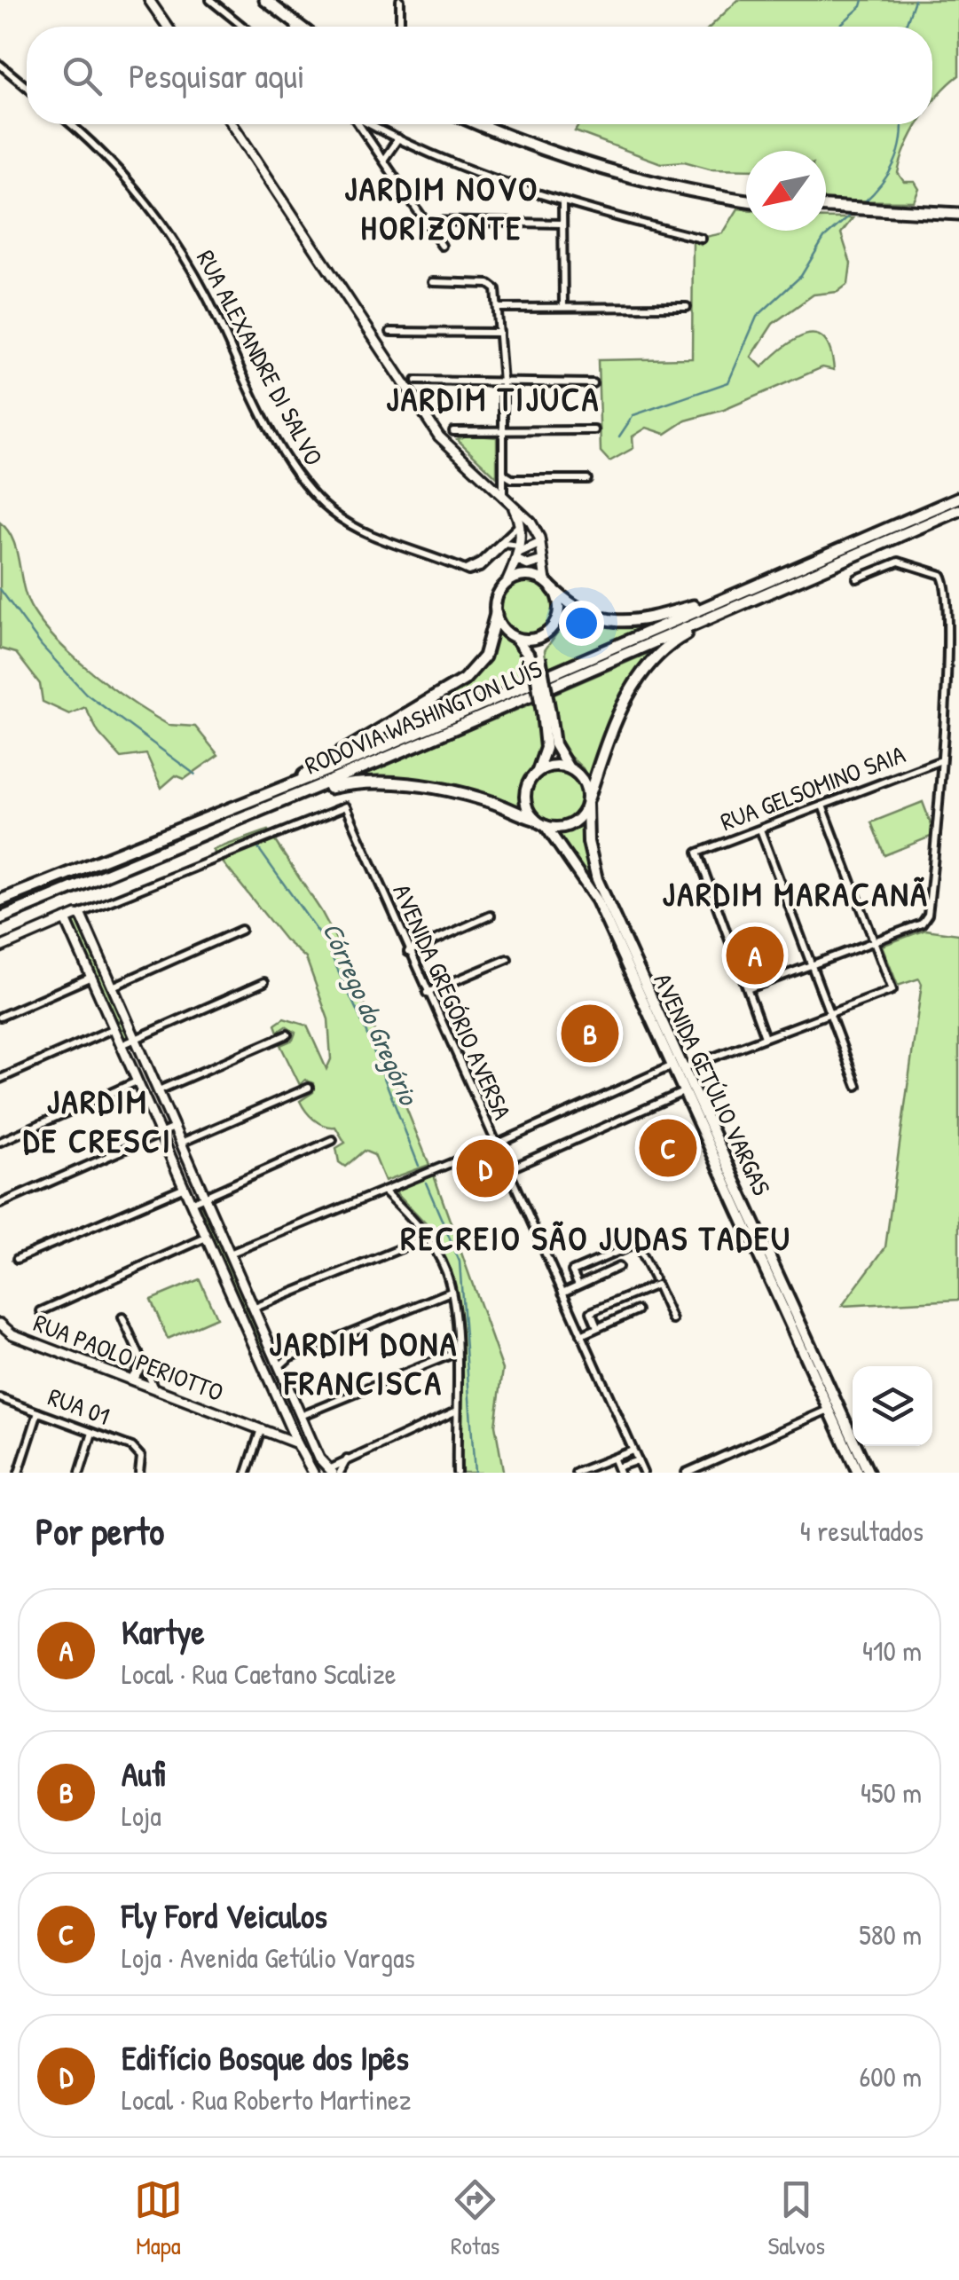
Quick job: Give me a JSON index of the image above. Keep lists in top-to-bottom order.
{
  "streets": {
    "highway": ["RODOVIA WASHINGTON LUÍS"],
    "main road": ["AVENIDA GETÚLIO VARGAS"],
    "street": [
      "RUA ALEXANDRE DI SALVO",
      "RUA GELSOMINO SAIA",
      "AVENIDA GREGÓRIO AVERSA",
      "RUA PAOLO PERIOTTO",
      "RUA 01"
    ]
  },
  "districts": [
    "JARDIM NOVO HORIZONTE",
    "JARDIM TIJUCA",
    "JARDIM MARACANÃ",
    "JARDIM DE CRESCI",
    "RECREIO SÃO JUDAS TADEU",
    "JARDIM DONA FRANCISCA"
  ],
  "water": ["Córrego do Gregório"],
  "north": "bottom left",
  "page": {
    "search": "Pesquisar aqui",
    "pins": [
      "A",
      "B",
      "C",
      "D"
    ],
    "heading": ["Por perto", "4 resultados"],
    "list": [
      {
        "mark": "A",
        "name": "Kartye",
        "note": "Local · Rua Caetano Scalize",
        "value": "410 m"
      },
      {
        "mark": "B",
        "name": "Aufi",
        "note": "Loja",
        "value": "450 m"
      },
      {
        "mark": "C",
        "name": "Fly Ford Veiculos",
        "note": "Loja · Avenida Getúlio Vargas",
        "value": "580 m"
      },
      {
        "mark": "D",
        "name": "Edifício Bosque dos Ipês",
        "note": "Local · Rua Roberto Martinez",
        "value": "600 m"
      }
    ],
    "nav": ["Mapa", "Rotas", "Salvos"]
  }
}
